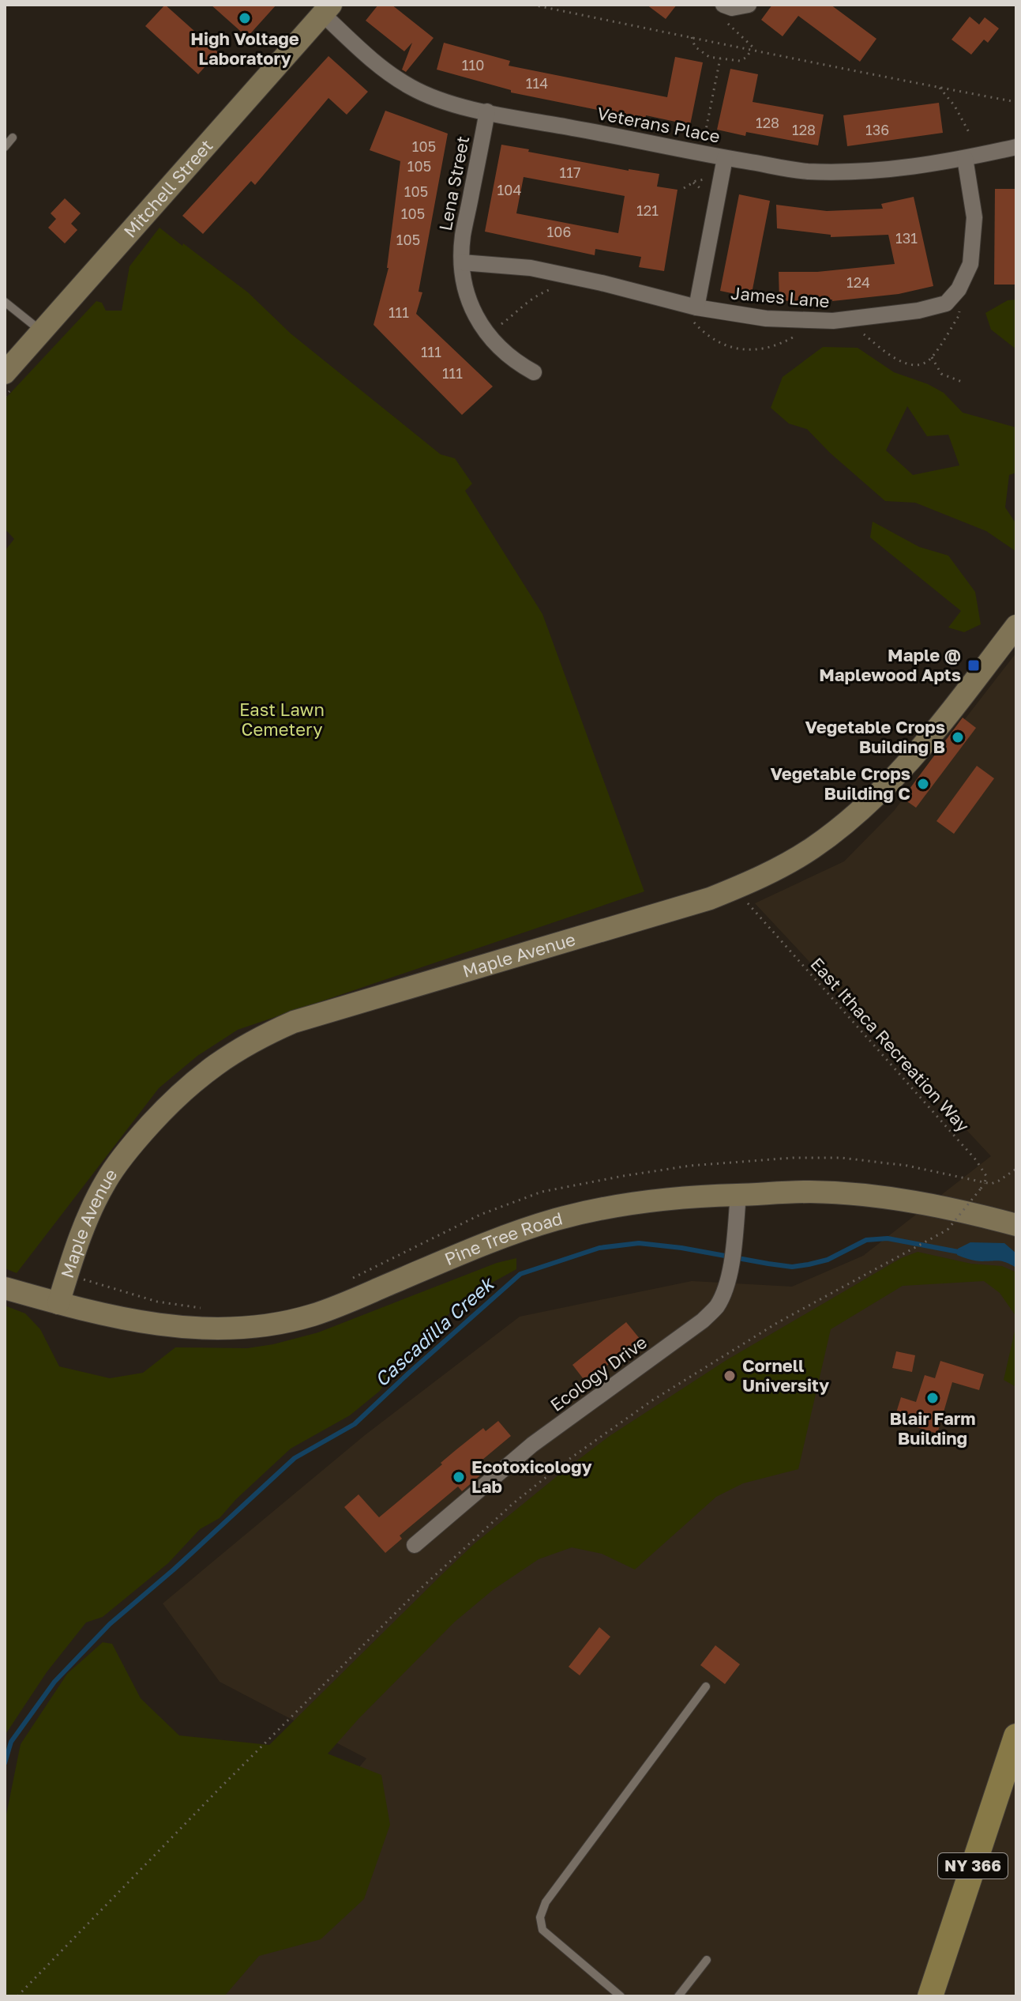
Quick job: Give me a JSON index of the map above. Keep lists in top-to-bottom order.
{
  "streets": {
    "main road": ["NY 366"],
    "street": [
      "Veterans Place",
      "Lena Street",
      "Mitchell Street",
      "James Lane",
      "Maple Avenue",
      "Pine Tree Road",
      "Ecology Drive"
    ],
    "path": ["East Ithaca Recreation Way"]
  },
  "crossings": [
    ["Veterans Place", "Lena Street"],
    ["Veterans Place", "Mitchell Street"],
    ["Veterans Place", "James Lane"],
    ["Lena Street", "James Lane"],
    ["Maple Avenue", "Pine Tree Road"],
    ["Pine Tree Road", "Ecology Drive"]
  ],
  "water": ["Cascadilla Creek"],
  "parks": ["East Lawn Cemetery"],
  "places": {
    "other": [
      "High Voltage Laboratory",
      "Vegetable Crops Building B",
      "Vegetable Crops Building C",
      "Cornell University",
      "Blair Farm Building",
      "Ecotoxicology Lab"
    ],
    "transit": ["Maple @ Maplewood Apts"]
  },
  "house_numbers": [
    "110",
    "114",
    "128",
    "128",
    "136",
    "105",
    "105",
    "117",
    "104",
    "105",
    "121",
    "105",
    "106",
    "131",
    "105",
    "124",
    "111",
    "111",
    "111"
  ]
}
